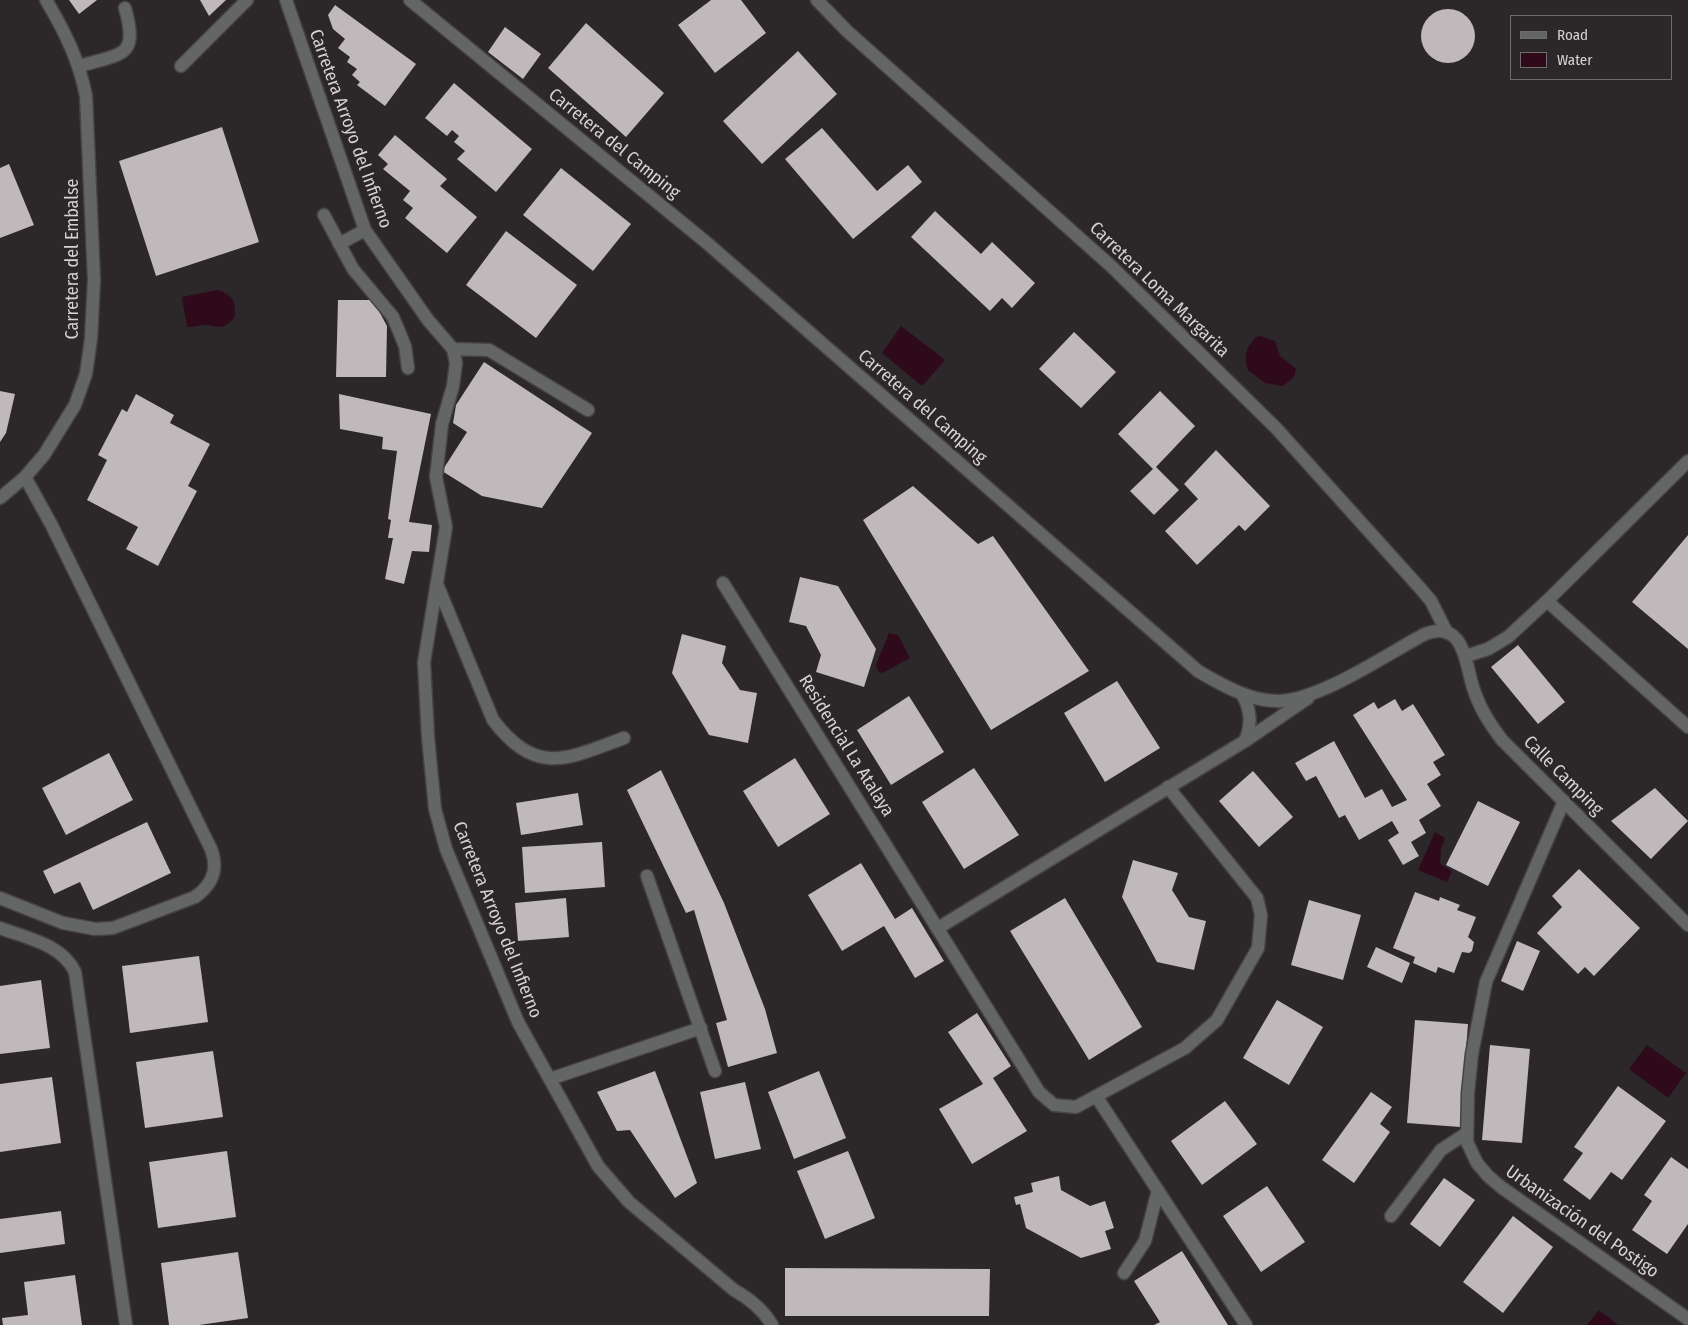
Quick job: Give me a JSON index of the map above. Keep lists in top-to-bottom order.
{
  "streets": {
    "street": [
      "Carretera Arroyo del Infierno",
      "Carretera del Camping",
      "Carretera del Embalse",
      "Carretera Loma Margarita",
      "Residencial La Atalaya",
      "Calle Camping",
      "Urbanización del Postigo"
    ]
  },
  "crossings": [
    ["Carretera del Camping", "Carretera Loma Margarita"],
    ["Carretera del Camping", "Calle Camping"],
    ["Carretera Loma Margarita", "Calle Camping"],
    ["Calle Camping", "Urbanización del Postigo"]
  ],
  "legend": ["Road", "Water"]
}
